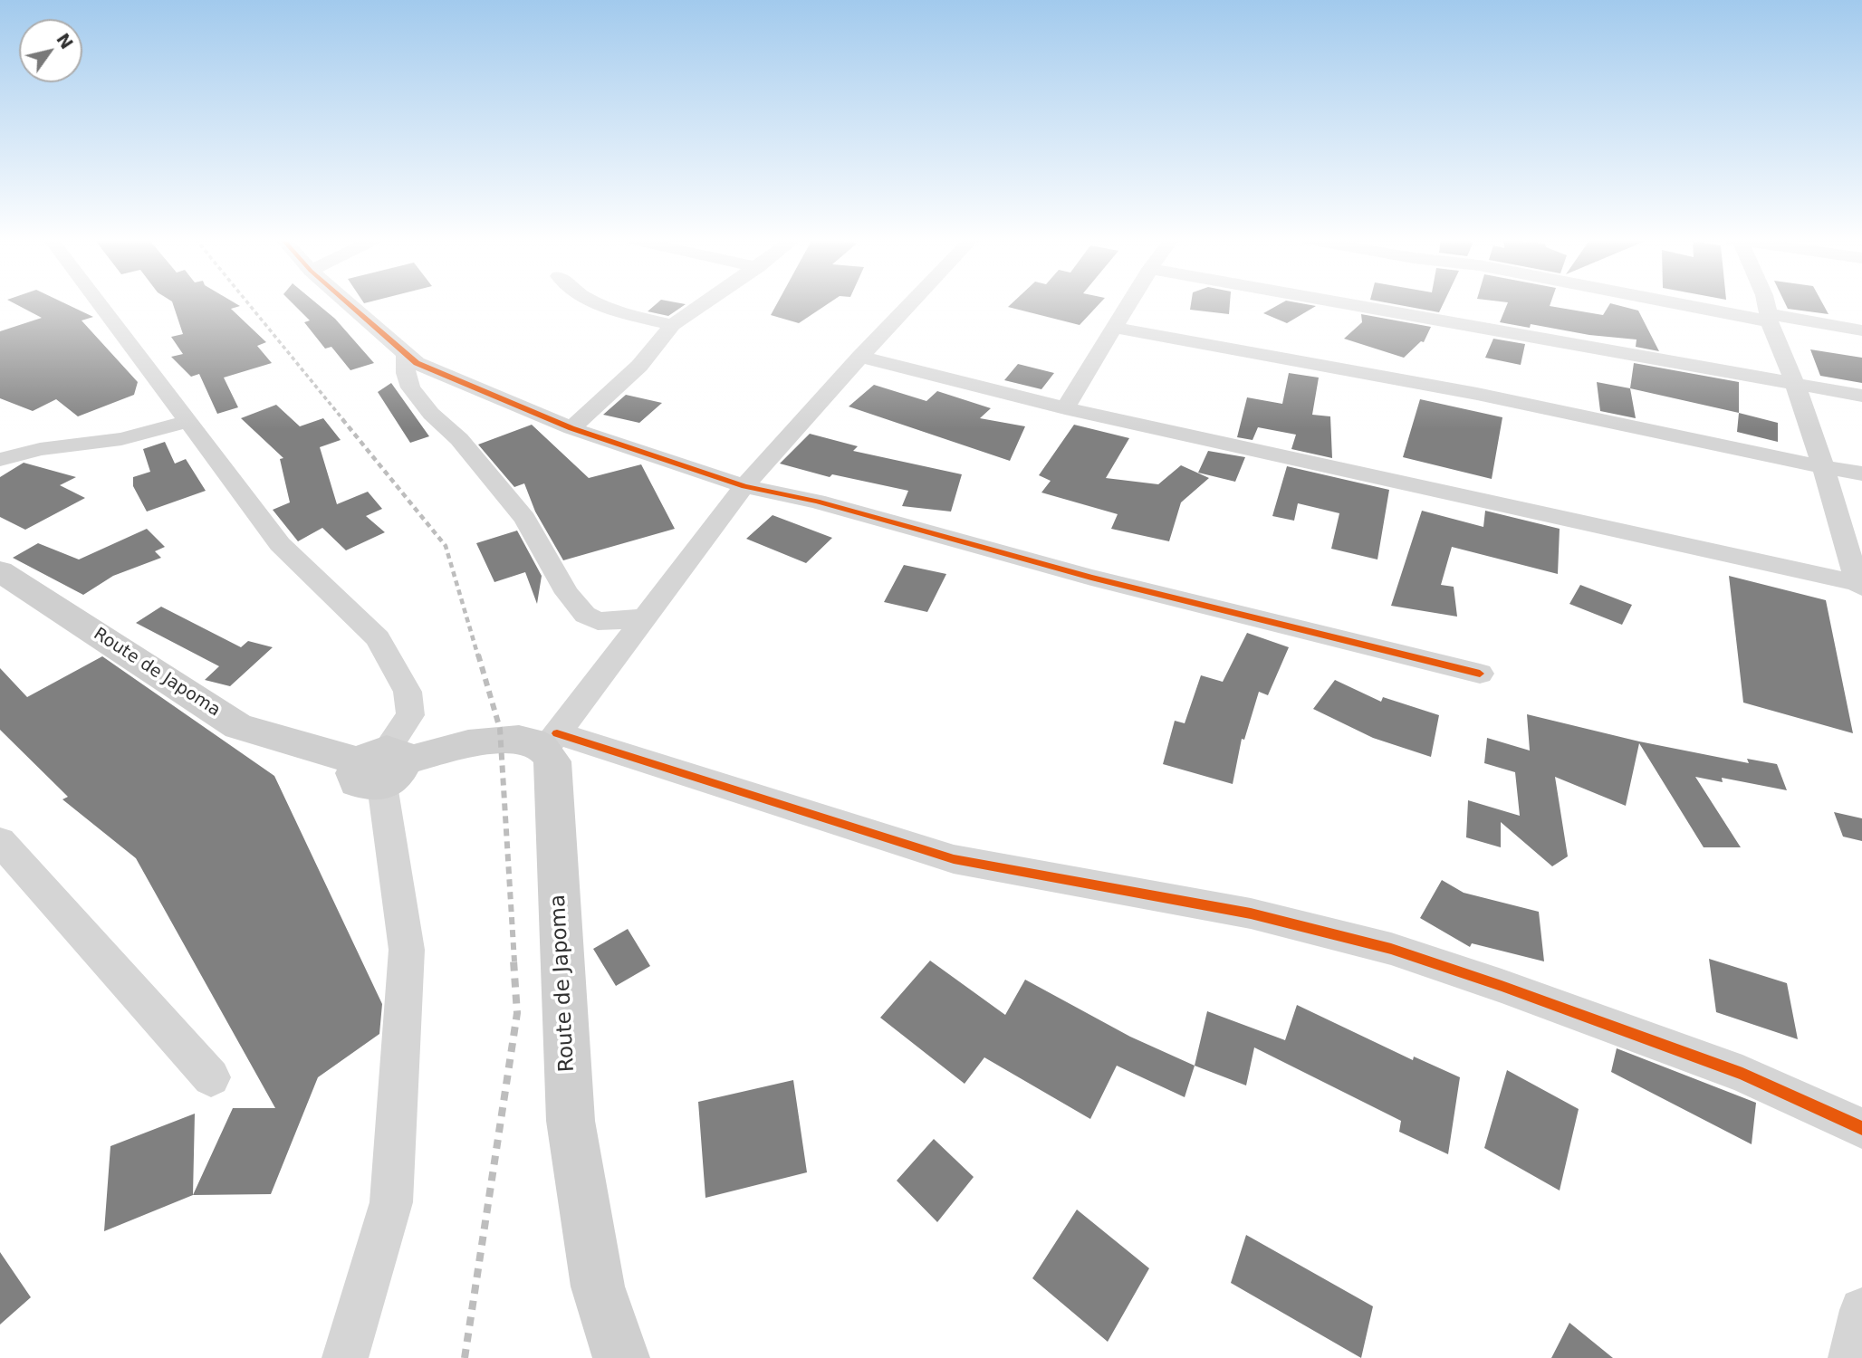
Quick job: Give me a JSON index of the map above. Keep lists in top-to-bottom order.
{
  "streets": {
    "street": ["Route de Japoma"]
  },
  "north": "top right"
}
